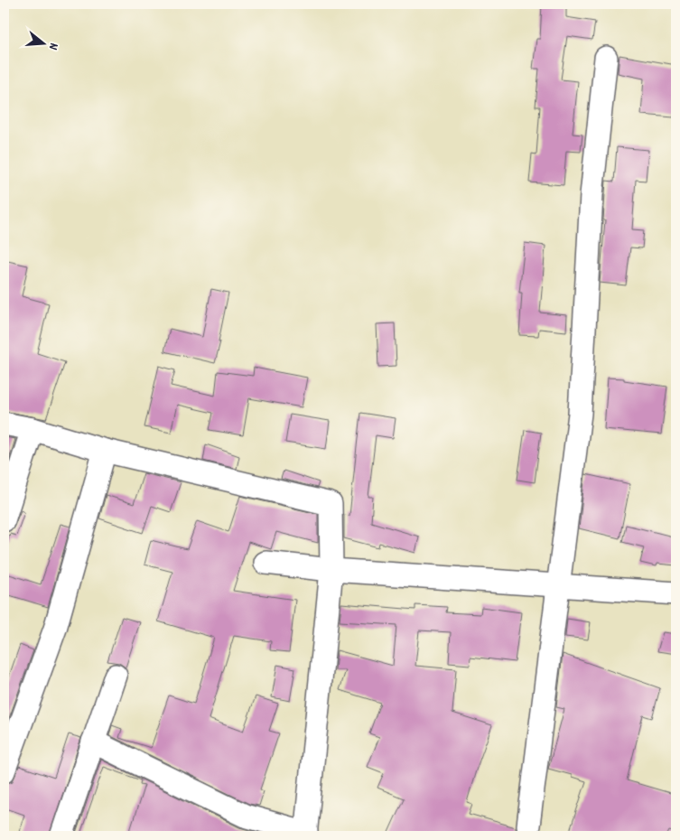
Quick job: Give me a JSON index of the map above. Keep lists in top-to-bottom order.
{
  "north": "right"
}
